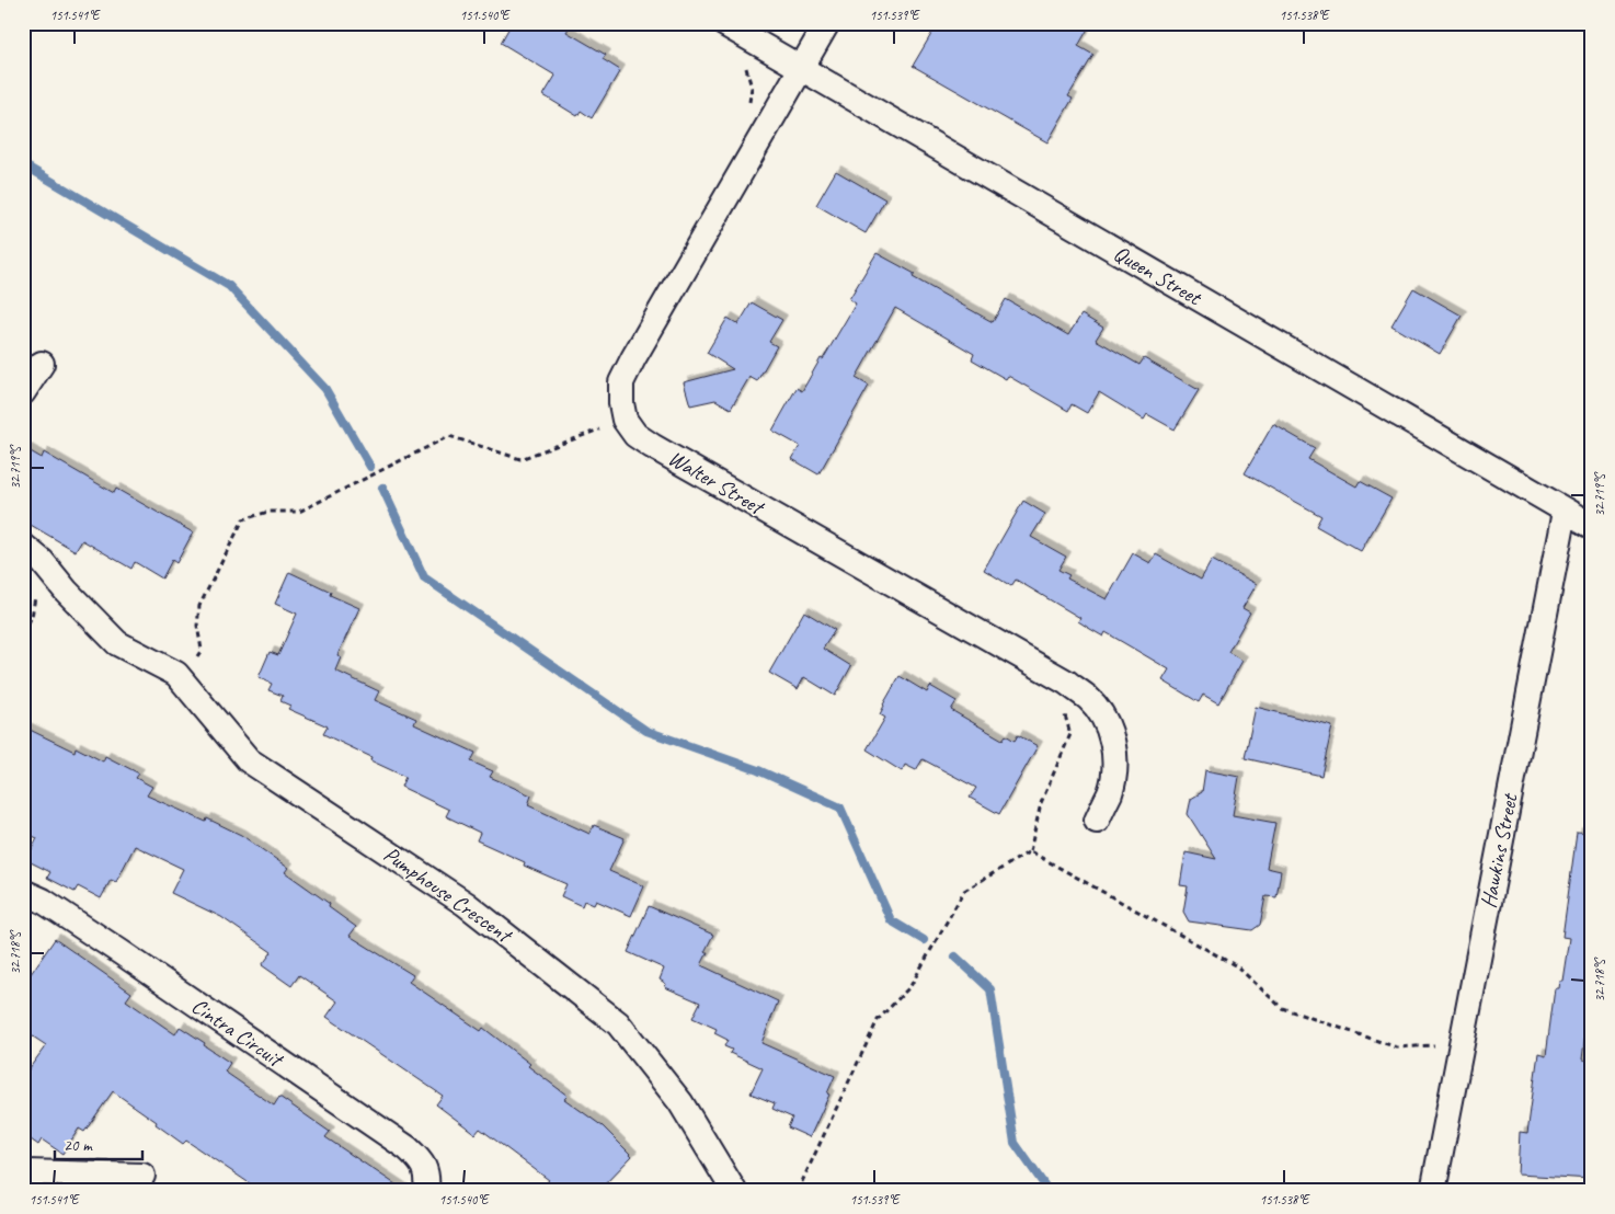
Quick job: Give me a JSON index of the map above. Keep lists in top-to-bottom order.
{
  "streets": {
    "street": [
      "Queen Street",
      "Walter Street",
      "Hawkins Street",
      "Pumphouse Crescent",
      "Cintra Circuit"
    ]
  },
  "crossings": [
    ["Queen Street", "Walter Street"],
    ["Queen Street", "Hawkins Street"]
  ],
  "scale_bar": "20 m",
  "coordinates": [
    "151.541°E",
    "151.540°E",
    "151.539°E",
    "151.538°E",
    "32.719°S",
    "32.718°S"
  ]
}
